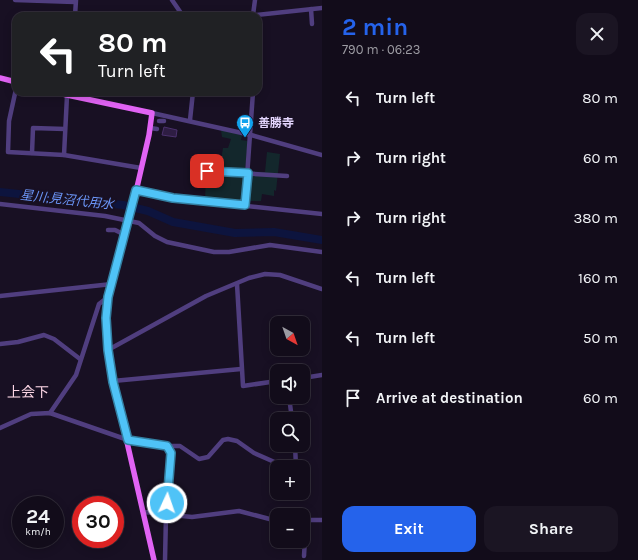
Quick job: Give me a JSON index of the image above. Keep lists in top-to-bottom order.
{
  "districts": ["上会下"],
  "water": ["星川;見沼代用水"],
  "places": {
    "bus stop": ["善勝寺"]
  },
  "north": "bottom right",
  "page": {
    "heading": ["2 min", "790 m · 06:23"],
    "turn": ["80 m", "Turn left"],
    "list": [
      {
        "name": "Turn left",
        "value": "80 m"
      },
      {
        "name": "Turn right",
        "value": "60 m"
      },
      {
        "name": "Turn right",
        "value": "380 m"
      },
      {
        "name": "Turn left",
        "value": "160 m"
      },
      {
        "name": "Turn left",
        "value": "50 m"
      },
      {
        "name": "Arrive at destination",
        "value": "60 m"
      }
    ],
    "map_buttons": ["+", "−"],
    "speed": "24 km/h",
    "limit": "30",
    "buttons": ["Exit", "Share"]
  }
}
